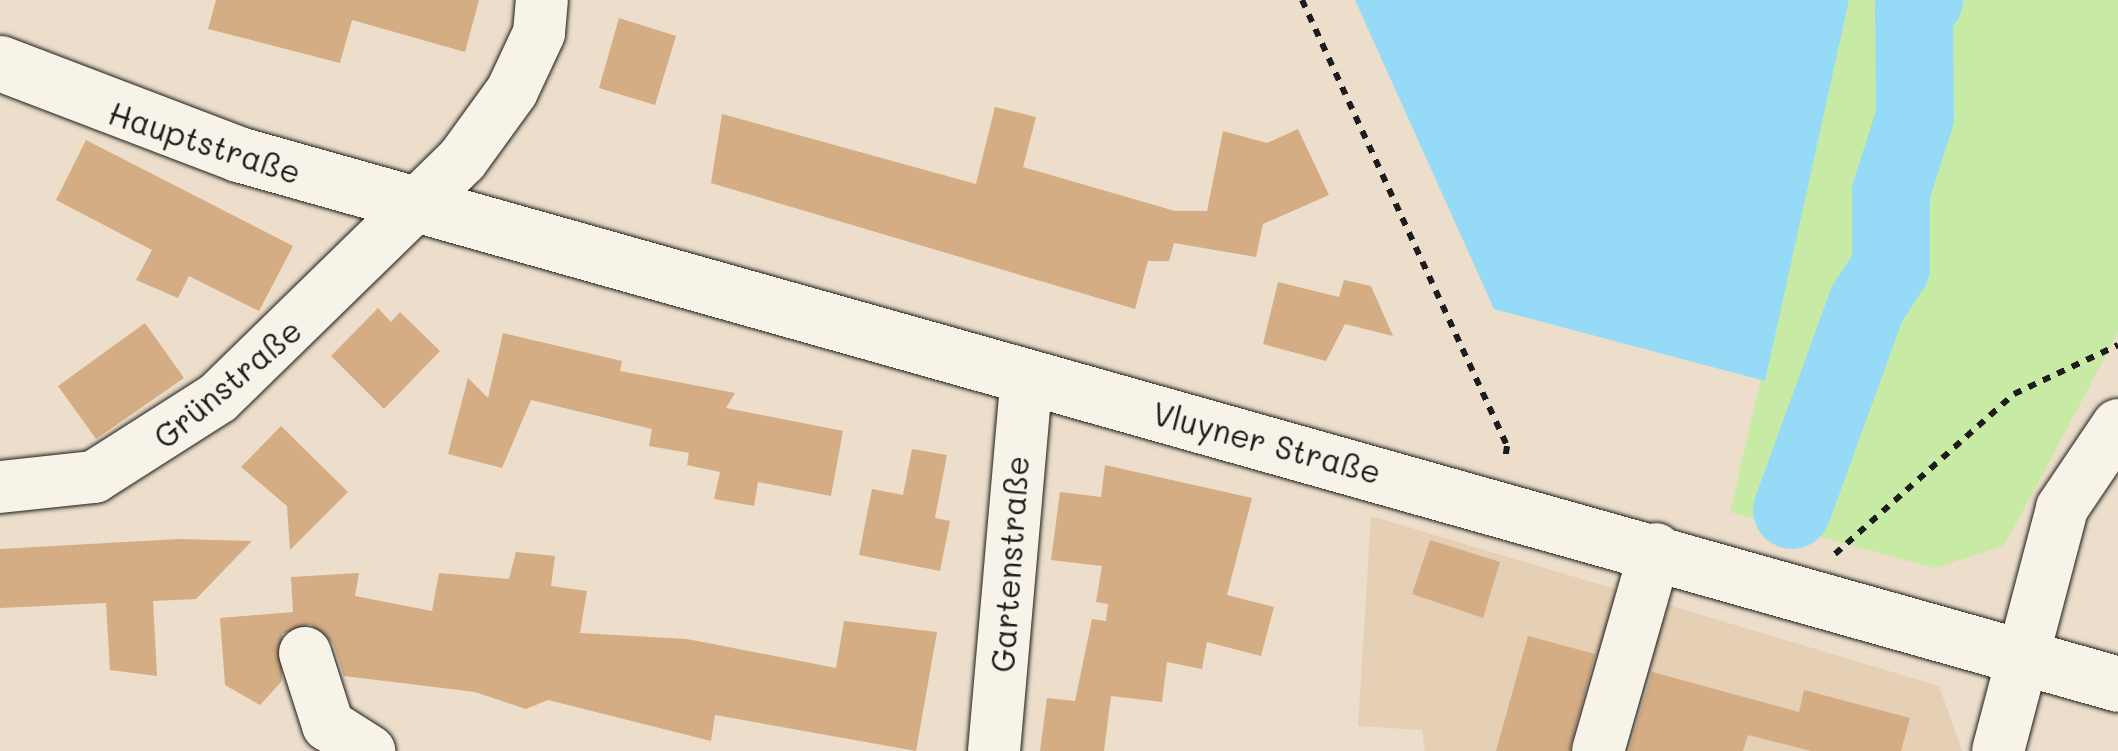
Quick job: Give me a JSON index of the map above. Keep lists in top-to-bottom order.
{
  "streets": {
    "main road": ["Hauptstraße", "Vluyner Straße"],
    "street": ["Grünstraße", "Gartenstraße"]
  },
  "crossings": [
    ["Hauptstraße", "Grünstraße"],
    ["Hauptstraße", "Vluyner Straße"],
    ["Grünstraße", "Vluyner Straße"],
    ["Vluyner Straße", "Gartenstraße"]
  ]
}
